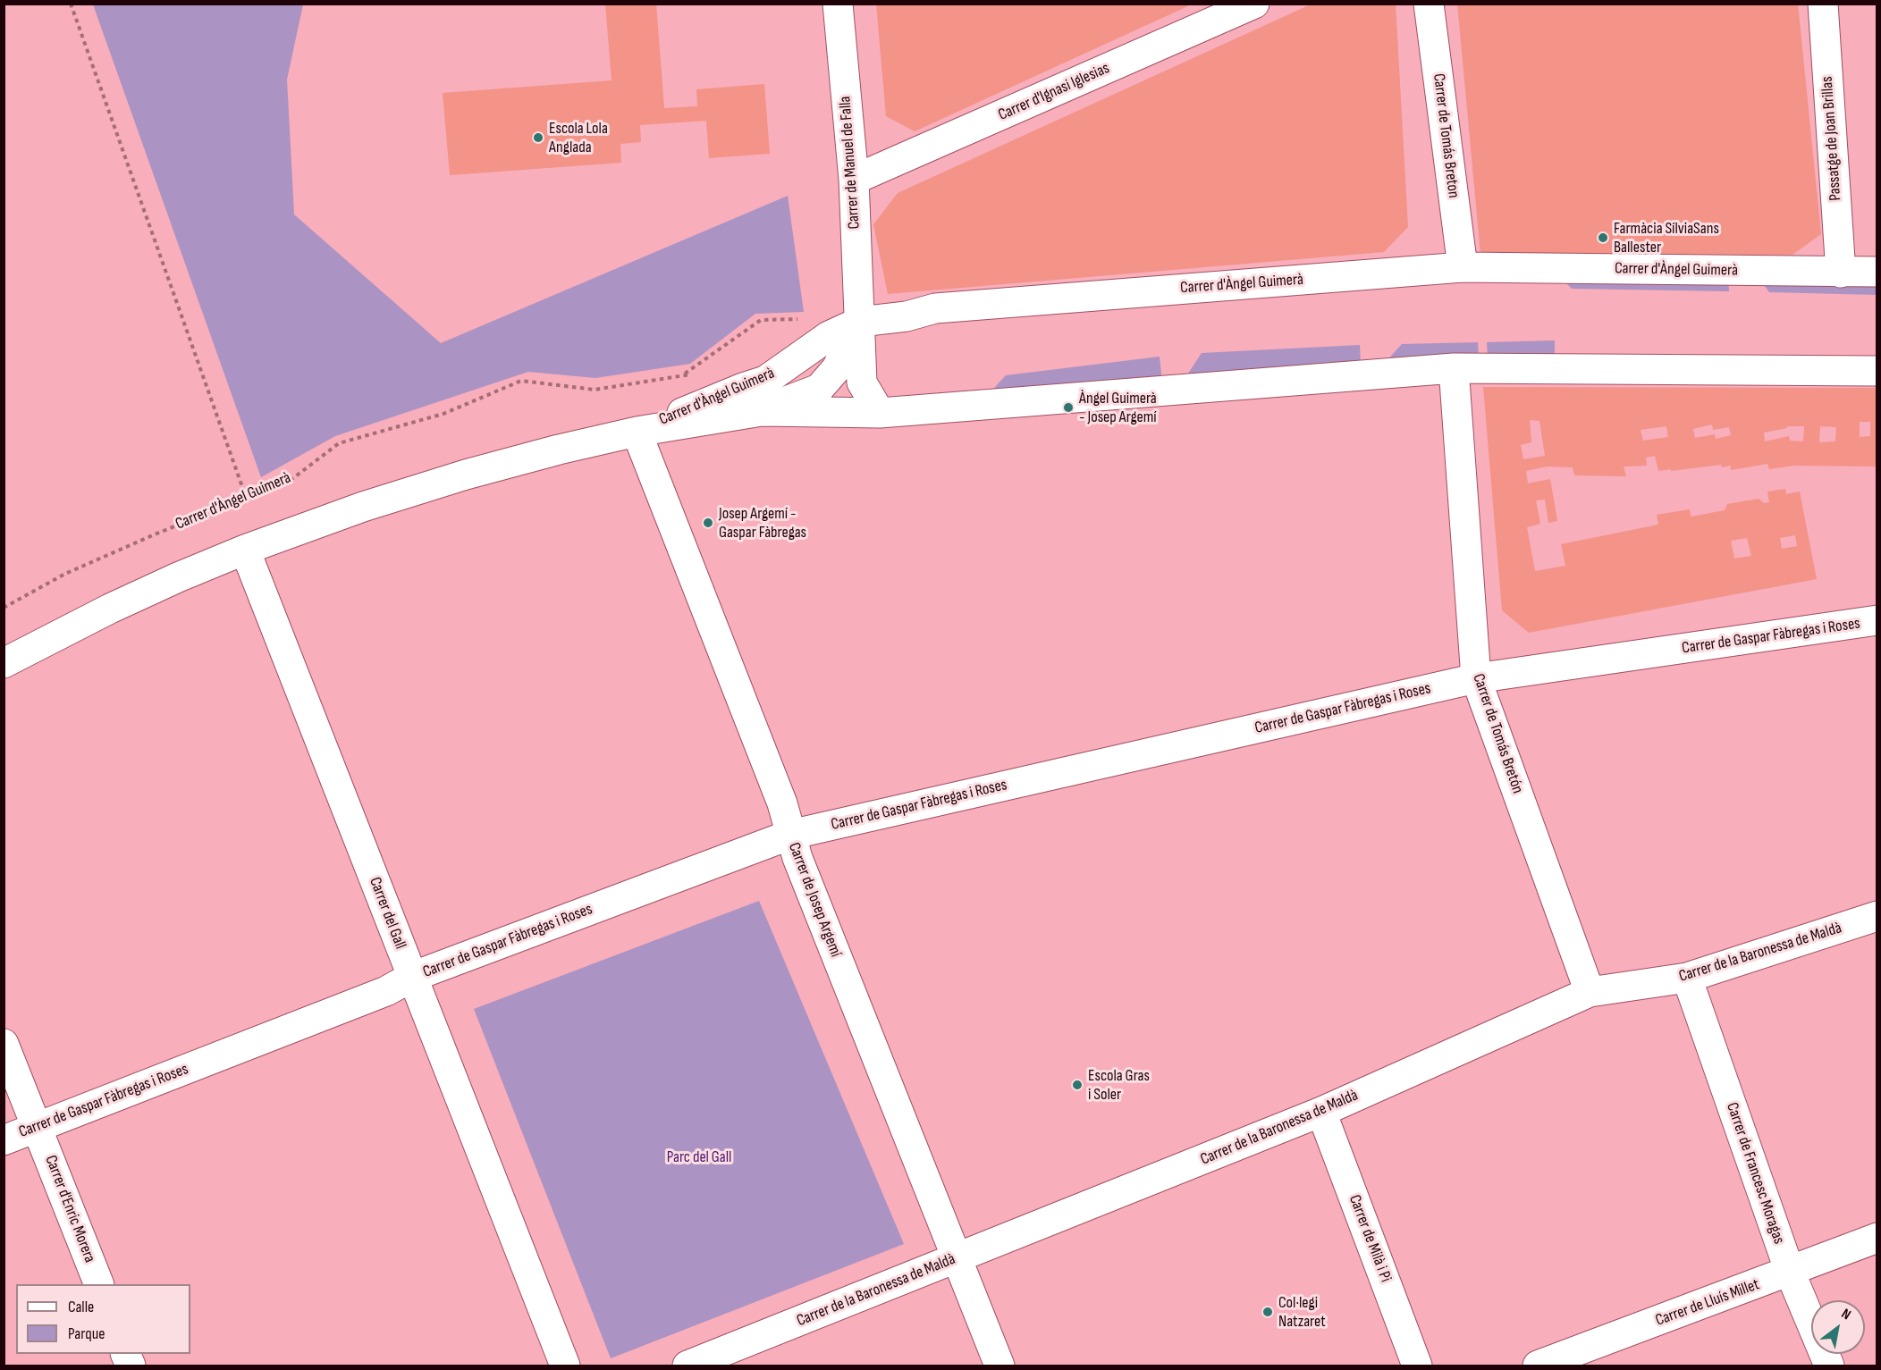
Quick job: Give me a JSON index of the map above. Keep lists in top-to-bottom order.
{
  "streets": {
    "street": [
      "Carrer d'Ignasi Iglesias",
      "Carrer de Tomás Breton",
      "Passatge de Joan Brillas",
      "Carrer de Manuel de Falla",
      "Carrer d'Àngel Guimerà",
      "Carrer de Gaspar Fàbregas i Roses",
      "Carrer de Tomás Bretón",
      "Carrer de Josep Argemí",
      "Carrer del Gall",
      "Carrer de la Baronessa de Maldà",
      "Carrer de Francesc Moragas",
      "Carrer d'Enric Morera",
      "Carrer de Milà i Pi",
      "Carrer de Lluís Millet"
    ]
  },
  "crossings": [
    ["Carrer d'Ignasi Iglesias", "Carrer de Manuel de Falla"],
    ["Carrer de Tomás Breton", "Carrer d'Àngel Guimerà"],
    ["Passatge de Joan Brillas", "Carrer d'Àngel Guimerà"],
    ["Carrer de Manuel de Falla", "Carrer d'Àngel Guimerà"],
    ["Carrer d'Àngel Guimerà", "Carrer de Tomás Bretón"],
    ["Carrer d'Àngel Guimerà", "Carrer de Josep Argemí"],
    ["Carrer d'Àngel Guimerà", "Carrer del Gall"],
    ["Carrer de Gaspar Fàbregas i Roses", "Carrer de Tomás Bretón"],
    ["Carrer de Gaspar Fàbregas i Roses", "Carrer de Josep Argemí"],
    ["Carrer de Gaspar Fàbregas i Roses", "Carrer del Gall"],
    ["Carrer de Gaspar Fàbregas i Roses", "Carrer d'Enric Morera"],
    ["Carrer de Tomás Bretón", "Carrer de la Baronessa de Maldà"],
    ["Carrer de Josep Argemí", "Carrer de la Baronessa de Maldà"],
    ["Carrer de la Baronessa de Maldà", "Carrer de Francesc Moragas"],
    ["Carrer de la Baronessa de Maldà", "Carrer de Milà i Pi"],
    ["Carrer de Francesc Moragas", "Carrer de Lluís Millet"]
  ],
  "parks": ["Parc del Gall"],
  "places": [
    "Escola Lola Anglada",
    "Farmàcia SílviaSans Ballester",
    "Àngel Guimerà - Josep Argemí",
    "Josep Argemí - Gaspar Fàbregas",
    "Escola Gras i Soler",
    "Col·legi Natzaret"
  ],
  "legend": ["Calle", "Parque"],
  "north": "top right"
}
